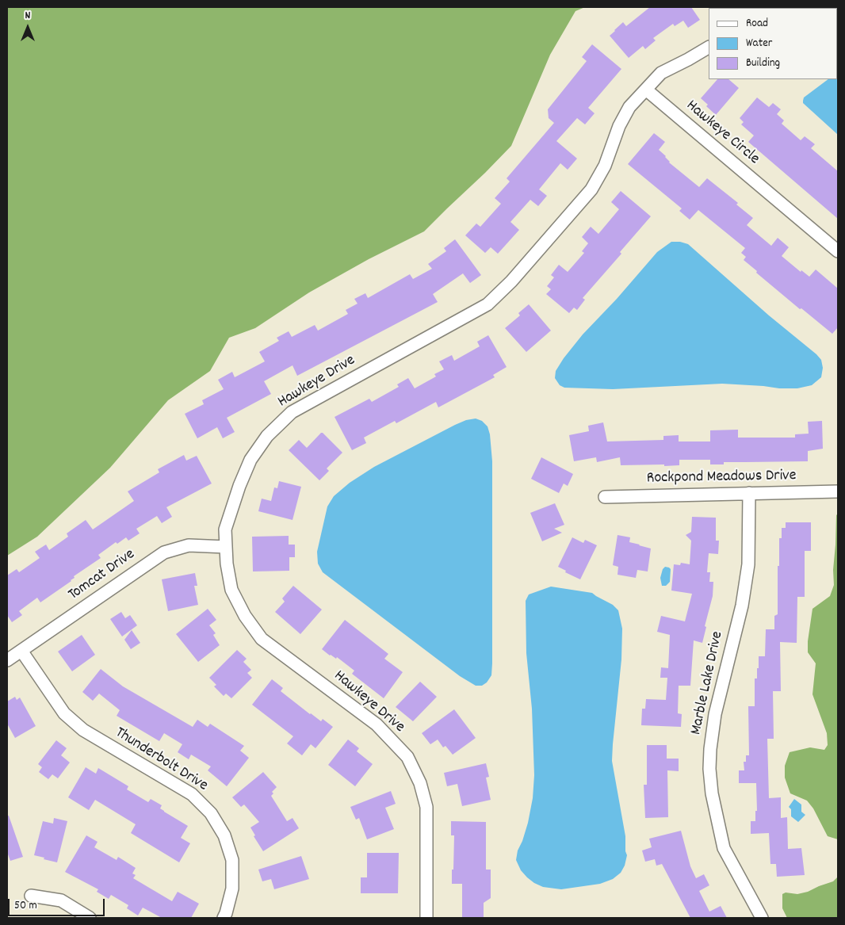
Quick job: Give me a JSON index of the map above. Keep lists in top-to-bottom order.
{
  "streets": {
    "street": [
      "Hawkeye Circle",
      "Hawkeye Drive",
      "Rockpond Meadows Drive",
      "Tomcat Drive",
      "Marble Lake Drive",
      "Thunderbolt Drive"
    ]
  },
  "crossings": [
    ["Hawkeye Circle", "Hawkeye Drive"],
    ["Hawkeye Drive", "Tomcat Drive"],
    ["Rockpond Meadows Drive", "Marble Lake Drive"],
    ["Tomcat Drive", "Thunderbolt Drive"]
  ],
  "legend": ["Road", "Water", "Building"],
  "scale_bar": "50 m",
  "north": "top"
}
